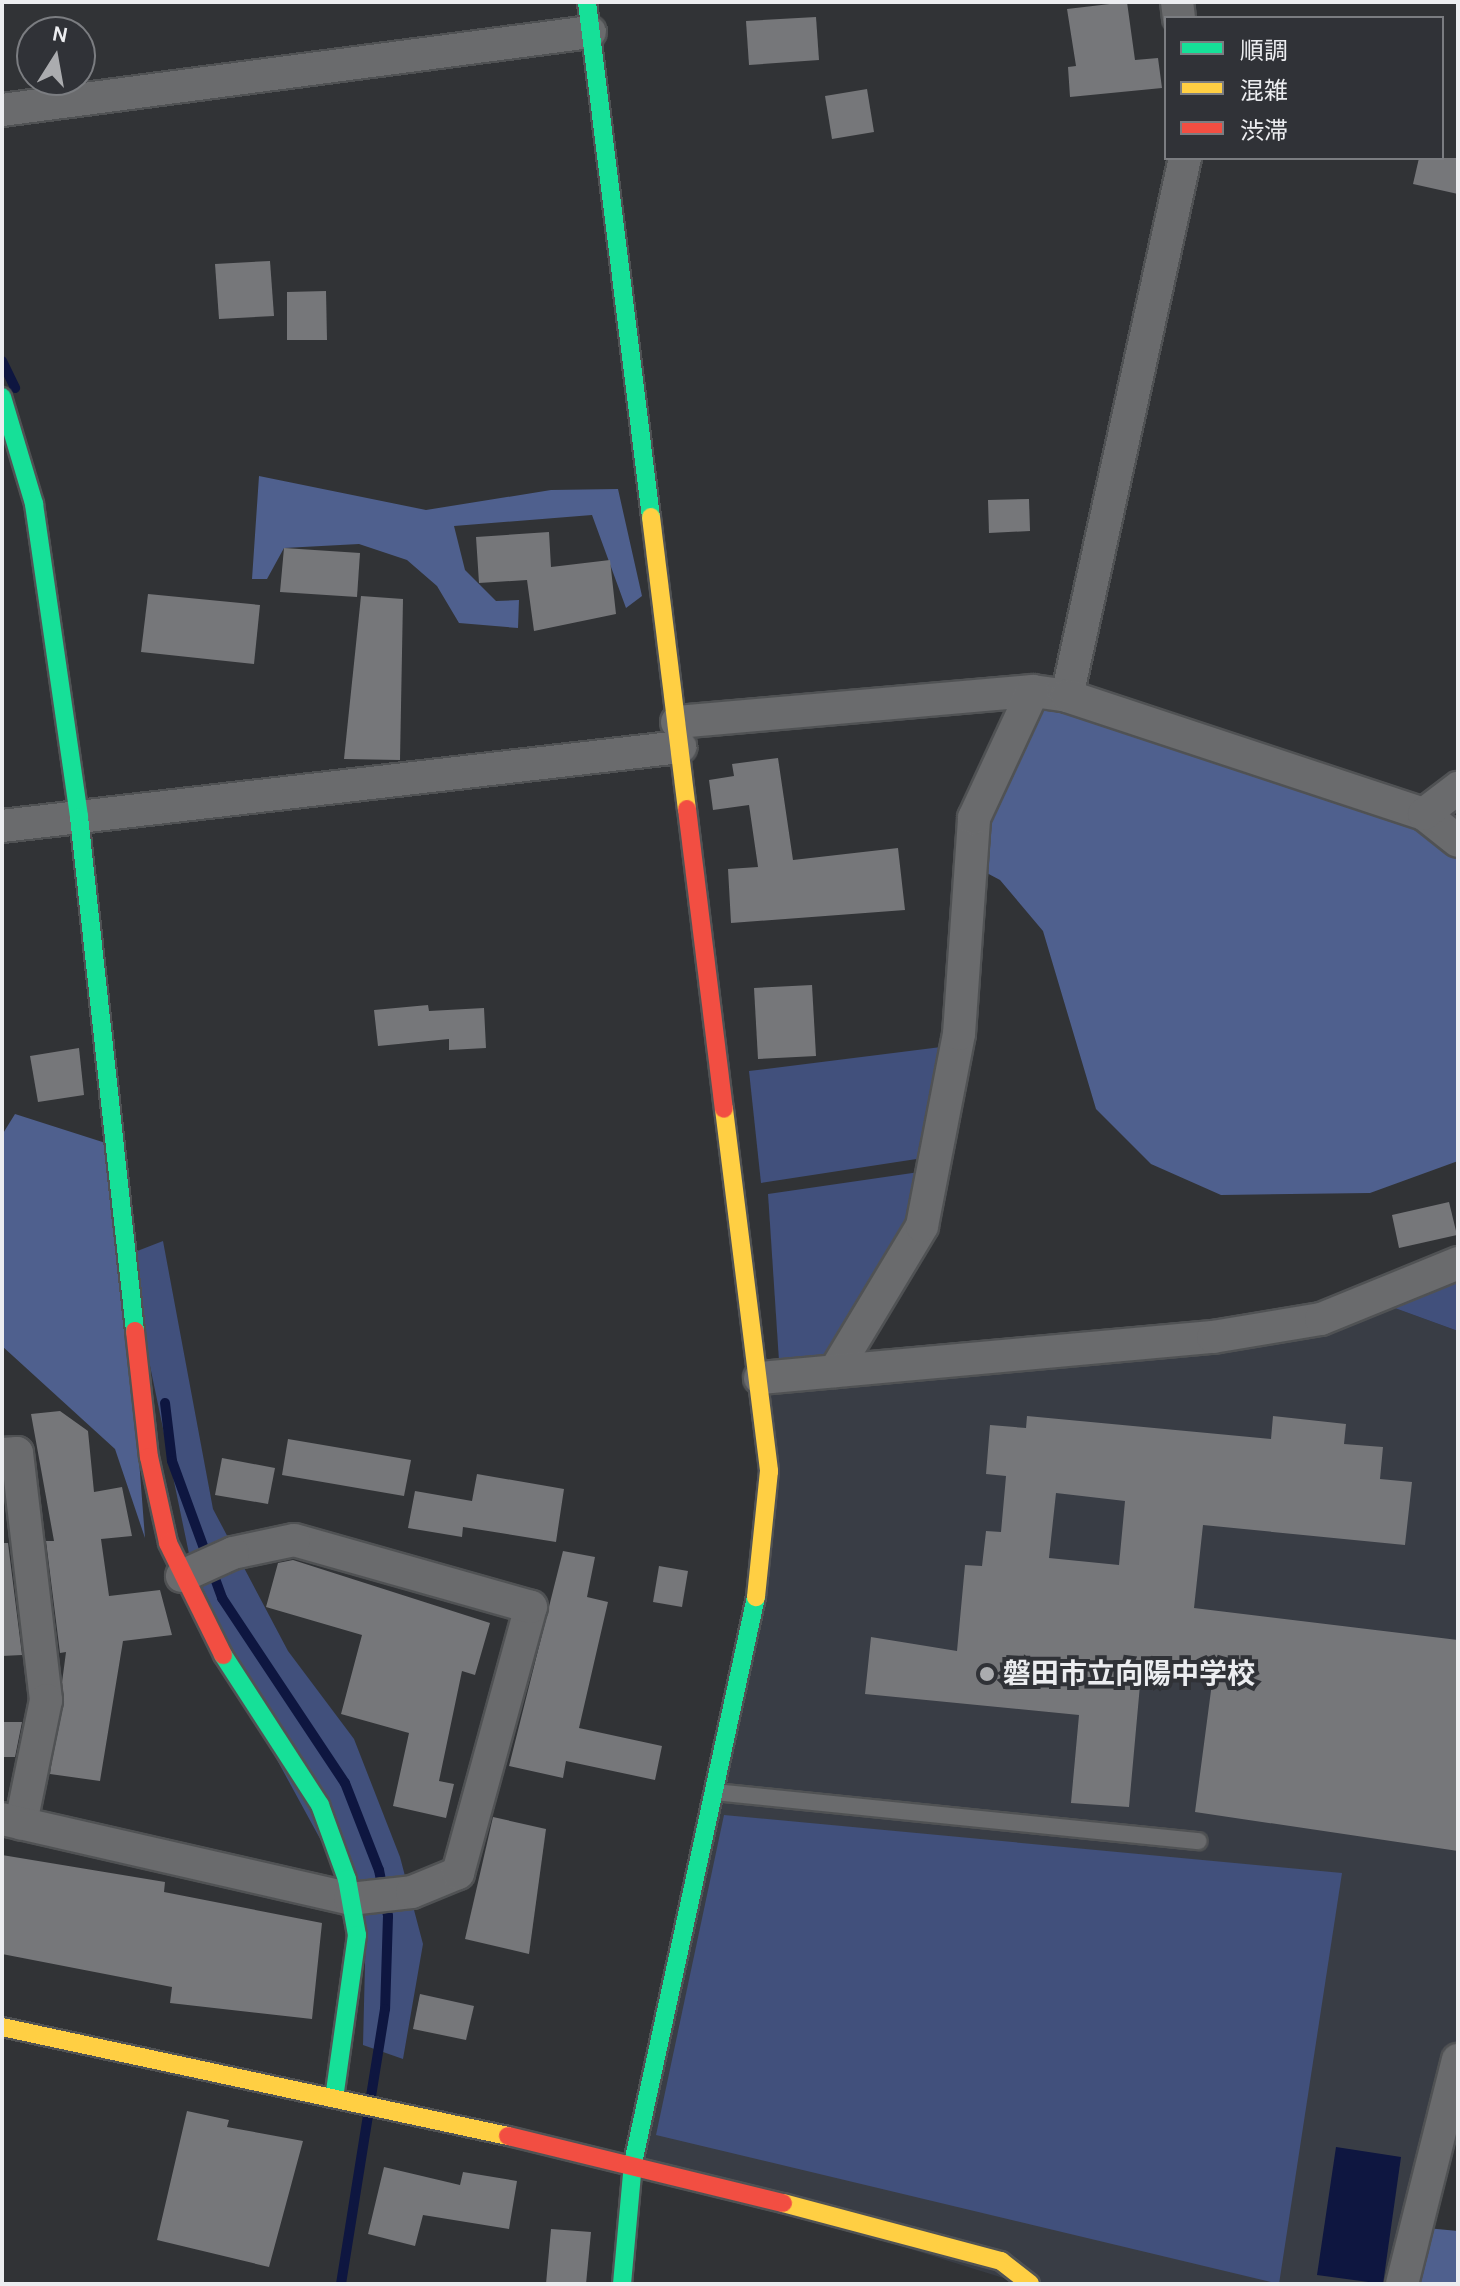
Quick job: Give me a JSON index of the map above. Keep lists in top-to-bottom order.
{
  "places": ["磐田市立向陽中学校"],
  "legend": ["順調", "混雑", "渋滞"],
  "north": "top"
}
